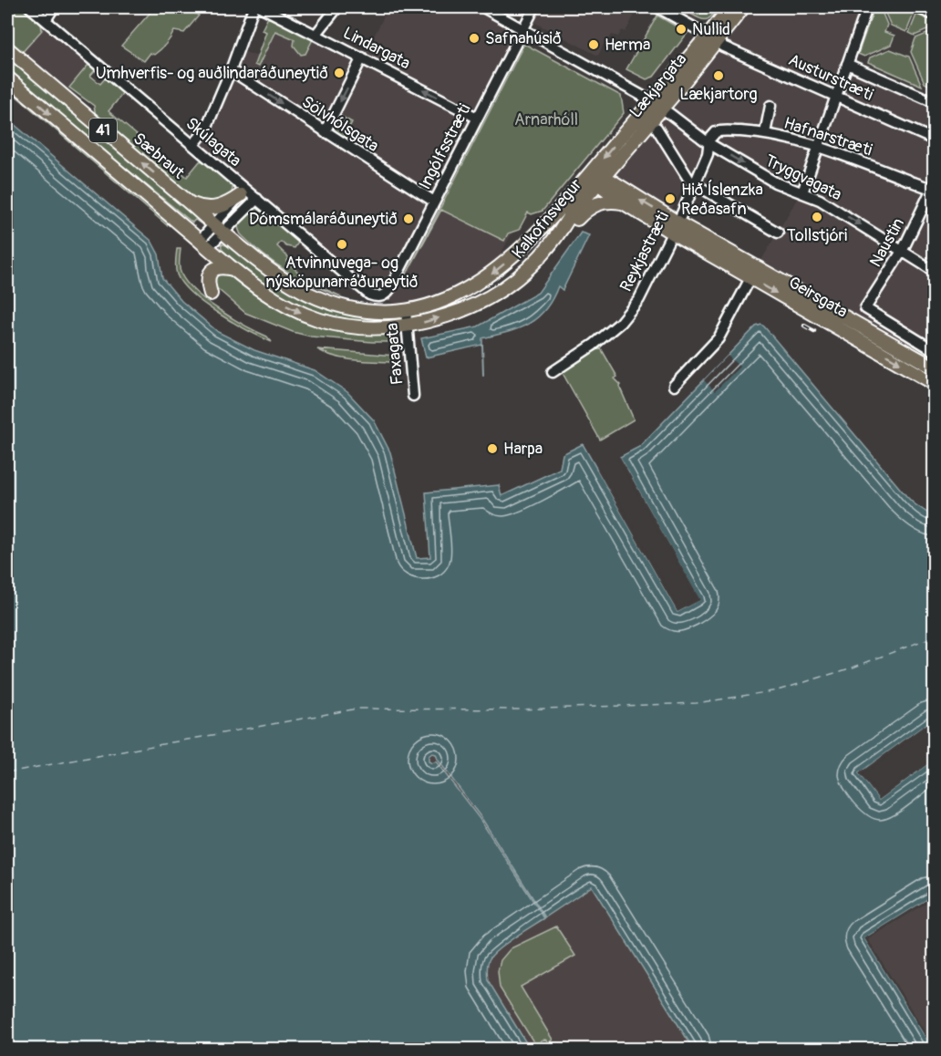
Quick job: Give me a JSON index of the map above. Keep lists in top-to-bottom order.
{
  "streets": {
    "main road": [
      "Lækjargata",
      "41",
      "Sæbraut",
      "Kalkofnsvegur",
      "Geirsgata"
    ],
    "street": [
      "Lindargata",
      "Austurstræti",
      "Sölvhólsgata",
      "Hafnarstræti",
      "Skúlagata",
      "Ingólfsstræti",
      "Tryggvagata",
      "Naustin",
      "Reykjastræti",
      "Faxagata"
    ]
  },
  "crossings": [
    ["Lindargata", "Ingólfsstræti"],
    ["Austurstræti", "Lækjargata"],
    ["Lækjargata", "Tryggvagata"],
    ["Lækjargata", "Kalkofnsvegur"],
    ["Lækjargata", "Geirsgata"],
    ["Sölvhólsgata", "Ingólfsstræti"],
    ["41", "Kalkofnsvegur"],
    ["Hafnarstræti", "Tryggvagata"],
    ["Hafnarstræti", "Naustin"],
    ["Hafnarstræti", "Reykjastræti"],
    ["Skúlagata", "Ingólfsstræti"],
    ["Ingólfsstræti", "Tryggvagata"],
    ["Sæbraut", "Kalkofnsvegur"],
    ["Tryggvagata", "Naustin"],
    ["Tryggvagata", "Reykjastræti"],
    ["Kalkofnsvegur", "Geirsgata"],
    ["Kalkofnsvegur", "Faxagata"],
    ["Reykjastræti", "Geirsgata"]
  ],
  "one_way": ["Lindargata", "Sölvhólsgata"],
  "parks": ["Arnarhóll"],
  "places": [
    "Nullid",
    "Safnahúsið",
    "Herma",
    "Umhverfis- og auðlindaráðuneytið",
    "Lækjartorg",
    "Hið Íslenzka Reðasafn",
    "Tollstjóri",
    "Dómsmálaráðuneytið",
    "Atvinnuvega- og nýsköpunarráðuneytið",
    "Harpa"
  ]
}
